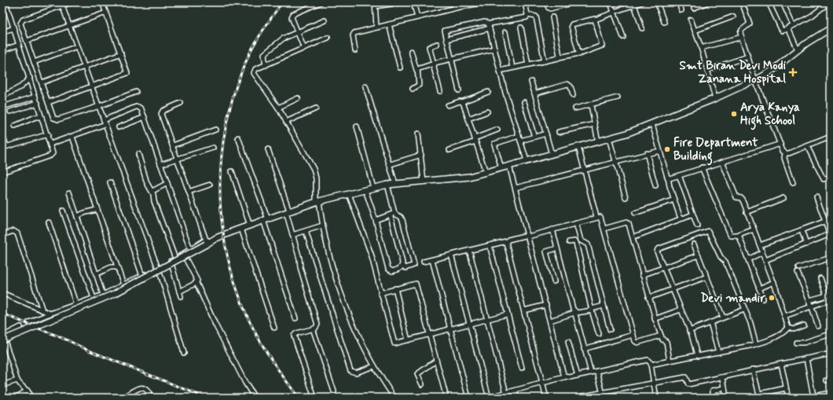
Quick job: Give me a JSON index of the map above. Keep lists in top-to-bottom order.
{
  "places": {
    "health": ["Smt Biran Devi Modi Zanana Hospital"],
    "other": ["Arya Kanya High School", "Fire Department Building", "Devi mandir"]
  }
}
